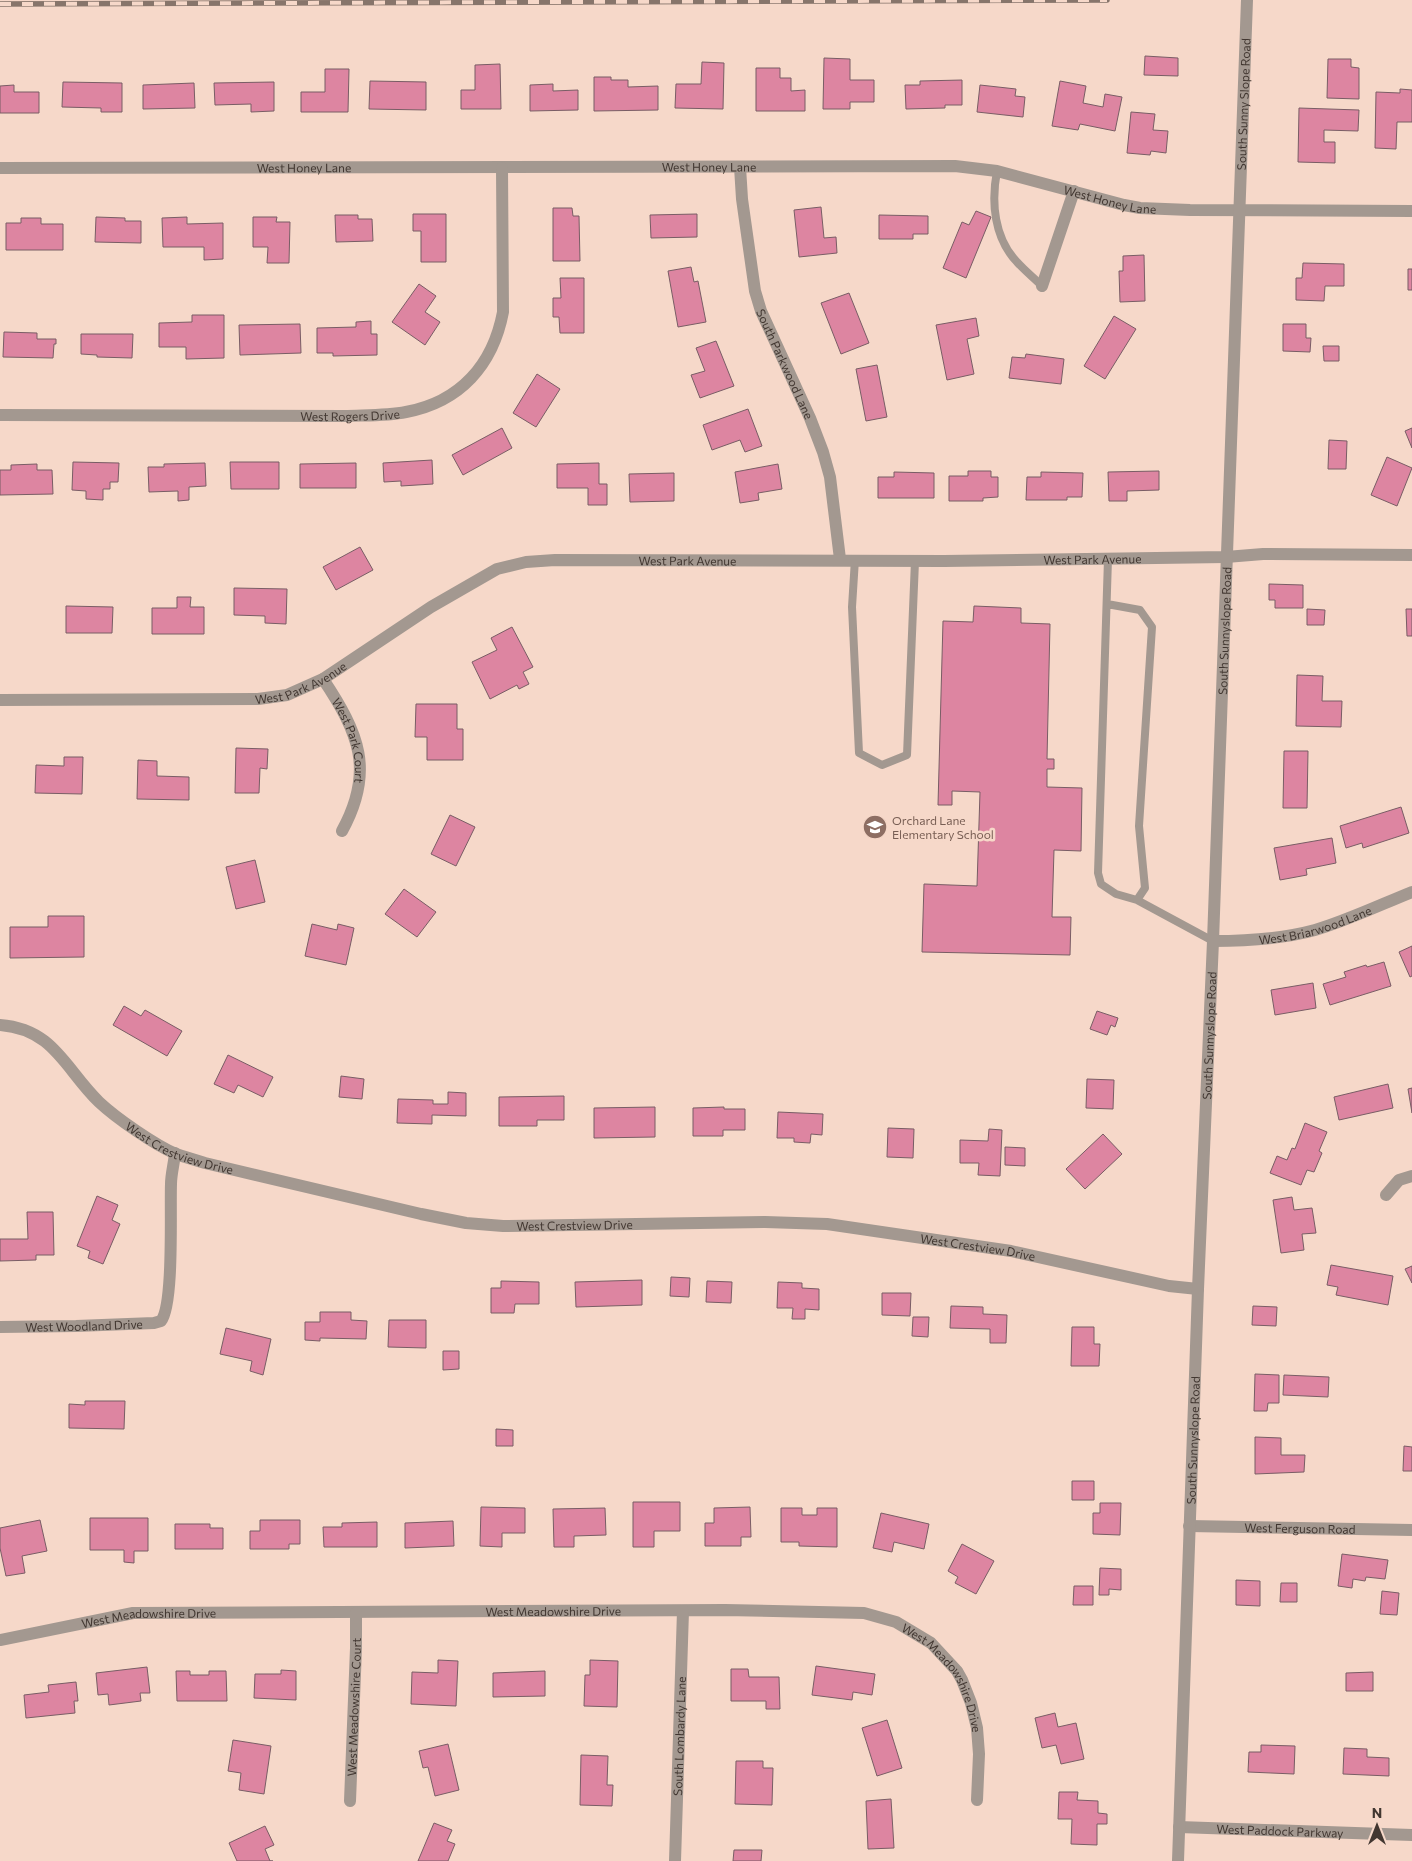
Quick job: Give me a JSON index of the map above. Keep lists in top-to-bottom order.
{
  "streets": {
    "street": [
      "South Sunny Slope Road",
      "West Honey Lane",
      "South Parkwood Lane",
      "West Rogers Drive",
      "West Park Avenue",
      "South Sunnyslope Road",
      "West Park Court",
      "West Briarwood Lane",
      "West Crestview Drive",
      "West Woodland Drive",
      "West Ferguson Road",
      "West Meadowshire Drive",
      "West Meadowshire Court",
      "South Lombardy Lane",
      "West Paddock Parkway"
    ]
  },
  "crossings": [
    ["South Sunny Slope Road", "West Honey Lane"],
    ["South Sunny Slope Road", "South Sunnyslope Road"],
    ["West Honey Lane", "South Parkwood Lane"],
    ["West Honey Lane", "West Rogers Drive"],
    ["West Honey Lane", "South Sunnyslope Road"],
    ["South Parkwood Lane", "West Park Avenue"],
    ["West Park Avenue", "South Sunnyslope Road"],
    ["West Park Avenue", "West Park Court"],
    ["South Sunnyslope Road", "West Briarwood Lane"],
    ["South Sunnyslope Road", "West Crestview Drive"],
    ["South Sunnyslope Road", "West Ferguson Road"],
    ["South Sunnyslope Road", "West Paddock Parkway"],
    ["West Crestview Drive", "West Woodland Drive"],
    ["West Meadowshire Drive", "West Meadowshire Court"],
    ["West Meadowshire Drive", "South Lombardy Lane"]
  ],
  "places": {
    "school or university": ["Orchard Lane Elementary School"]
  },
  "north": "top"
}
